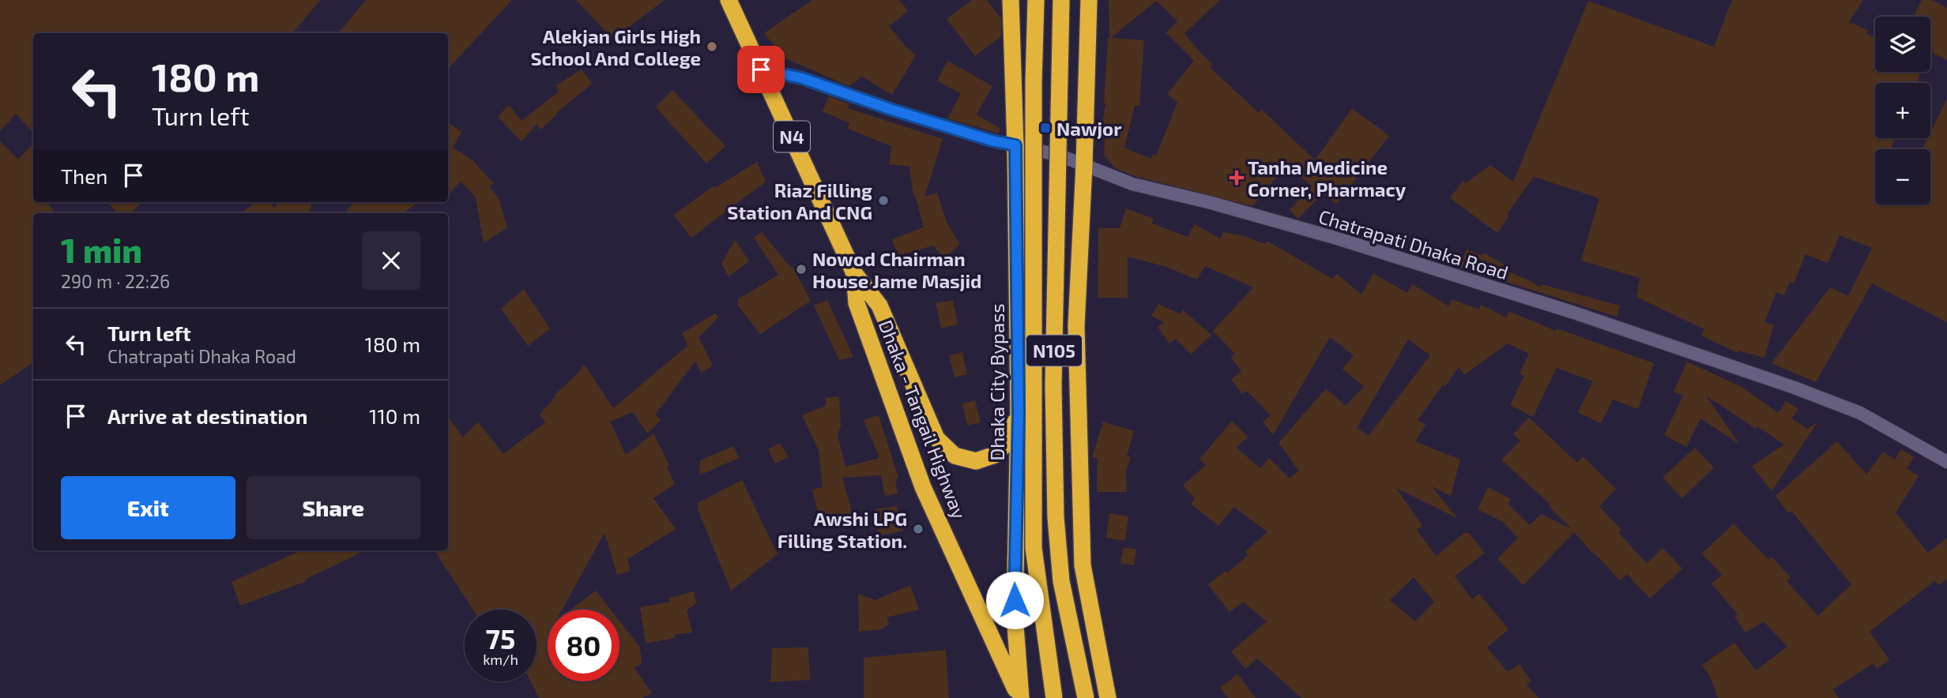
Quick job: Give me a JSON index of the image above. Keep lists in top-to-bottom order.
{
  "streets": {
    "highway": [
      "N4",
      "N105",
      "Dhaka City Bypass",
      "Dhaka - Tangail Highway"
    ],
    "street": ["Chatrapati Dhaka Road"]
  },
  "crossings": [
    ["Chatrapati Dhaka Road", "Dhaka City Bypass"],
    ["Chatrapati Dhaka Road", "Dhaka - Tangail Highway"],
    ["Dhaka City Bypass", "Dhaka - Tangail Highway"]
  ],
  "places": {
    "other": [
      "Alekjan Girls High School And College",
      "Riaz Filling Station And CNG",
      "Nowod Chairman House Jame Masjid",
      "Awshi LPG Filling Station."
    ],
    "transit": ["Nawjor"],
    "health": ["Tanha Medicine Corner, Pharmacy"]
  },
  "page": {
    "map_buttons": ["+", "−"],
    "turn": ["180 m", "Turn left"],
    "then": "Then",
    "heading": ["1 min", "290 m · 22:26"],
    "list": [
      {
        "name": "Turn left",
        "note": "Chatrapati Dhaka Road",
        "value": "180 m"
      },
      {
        "name": "Arrive at destination",
        "value": "110 m"
      }
    ],
    "buttons": ["Exit", "Share"],
    "speed": "75 km/h",
    "limit": "80"
  }
}
